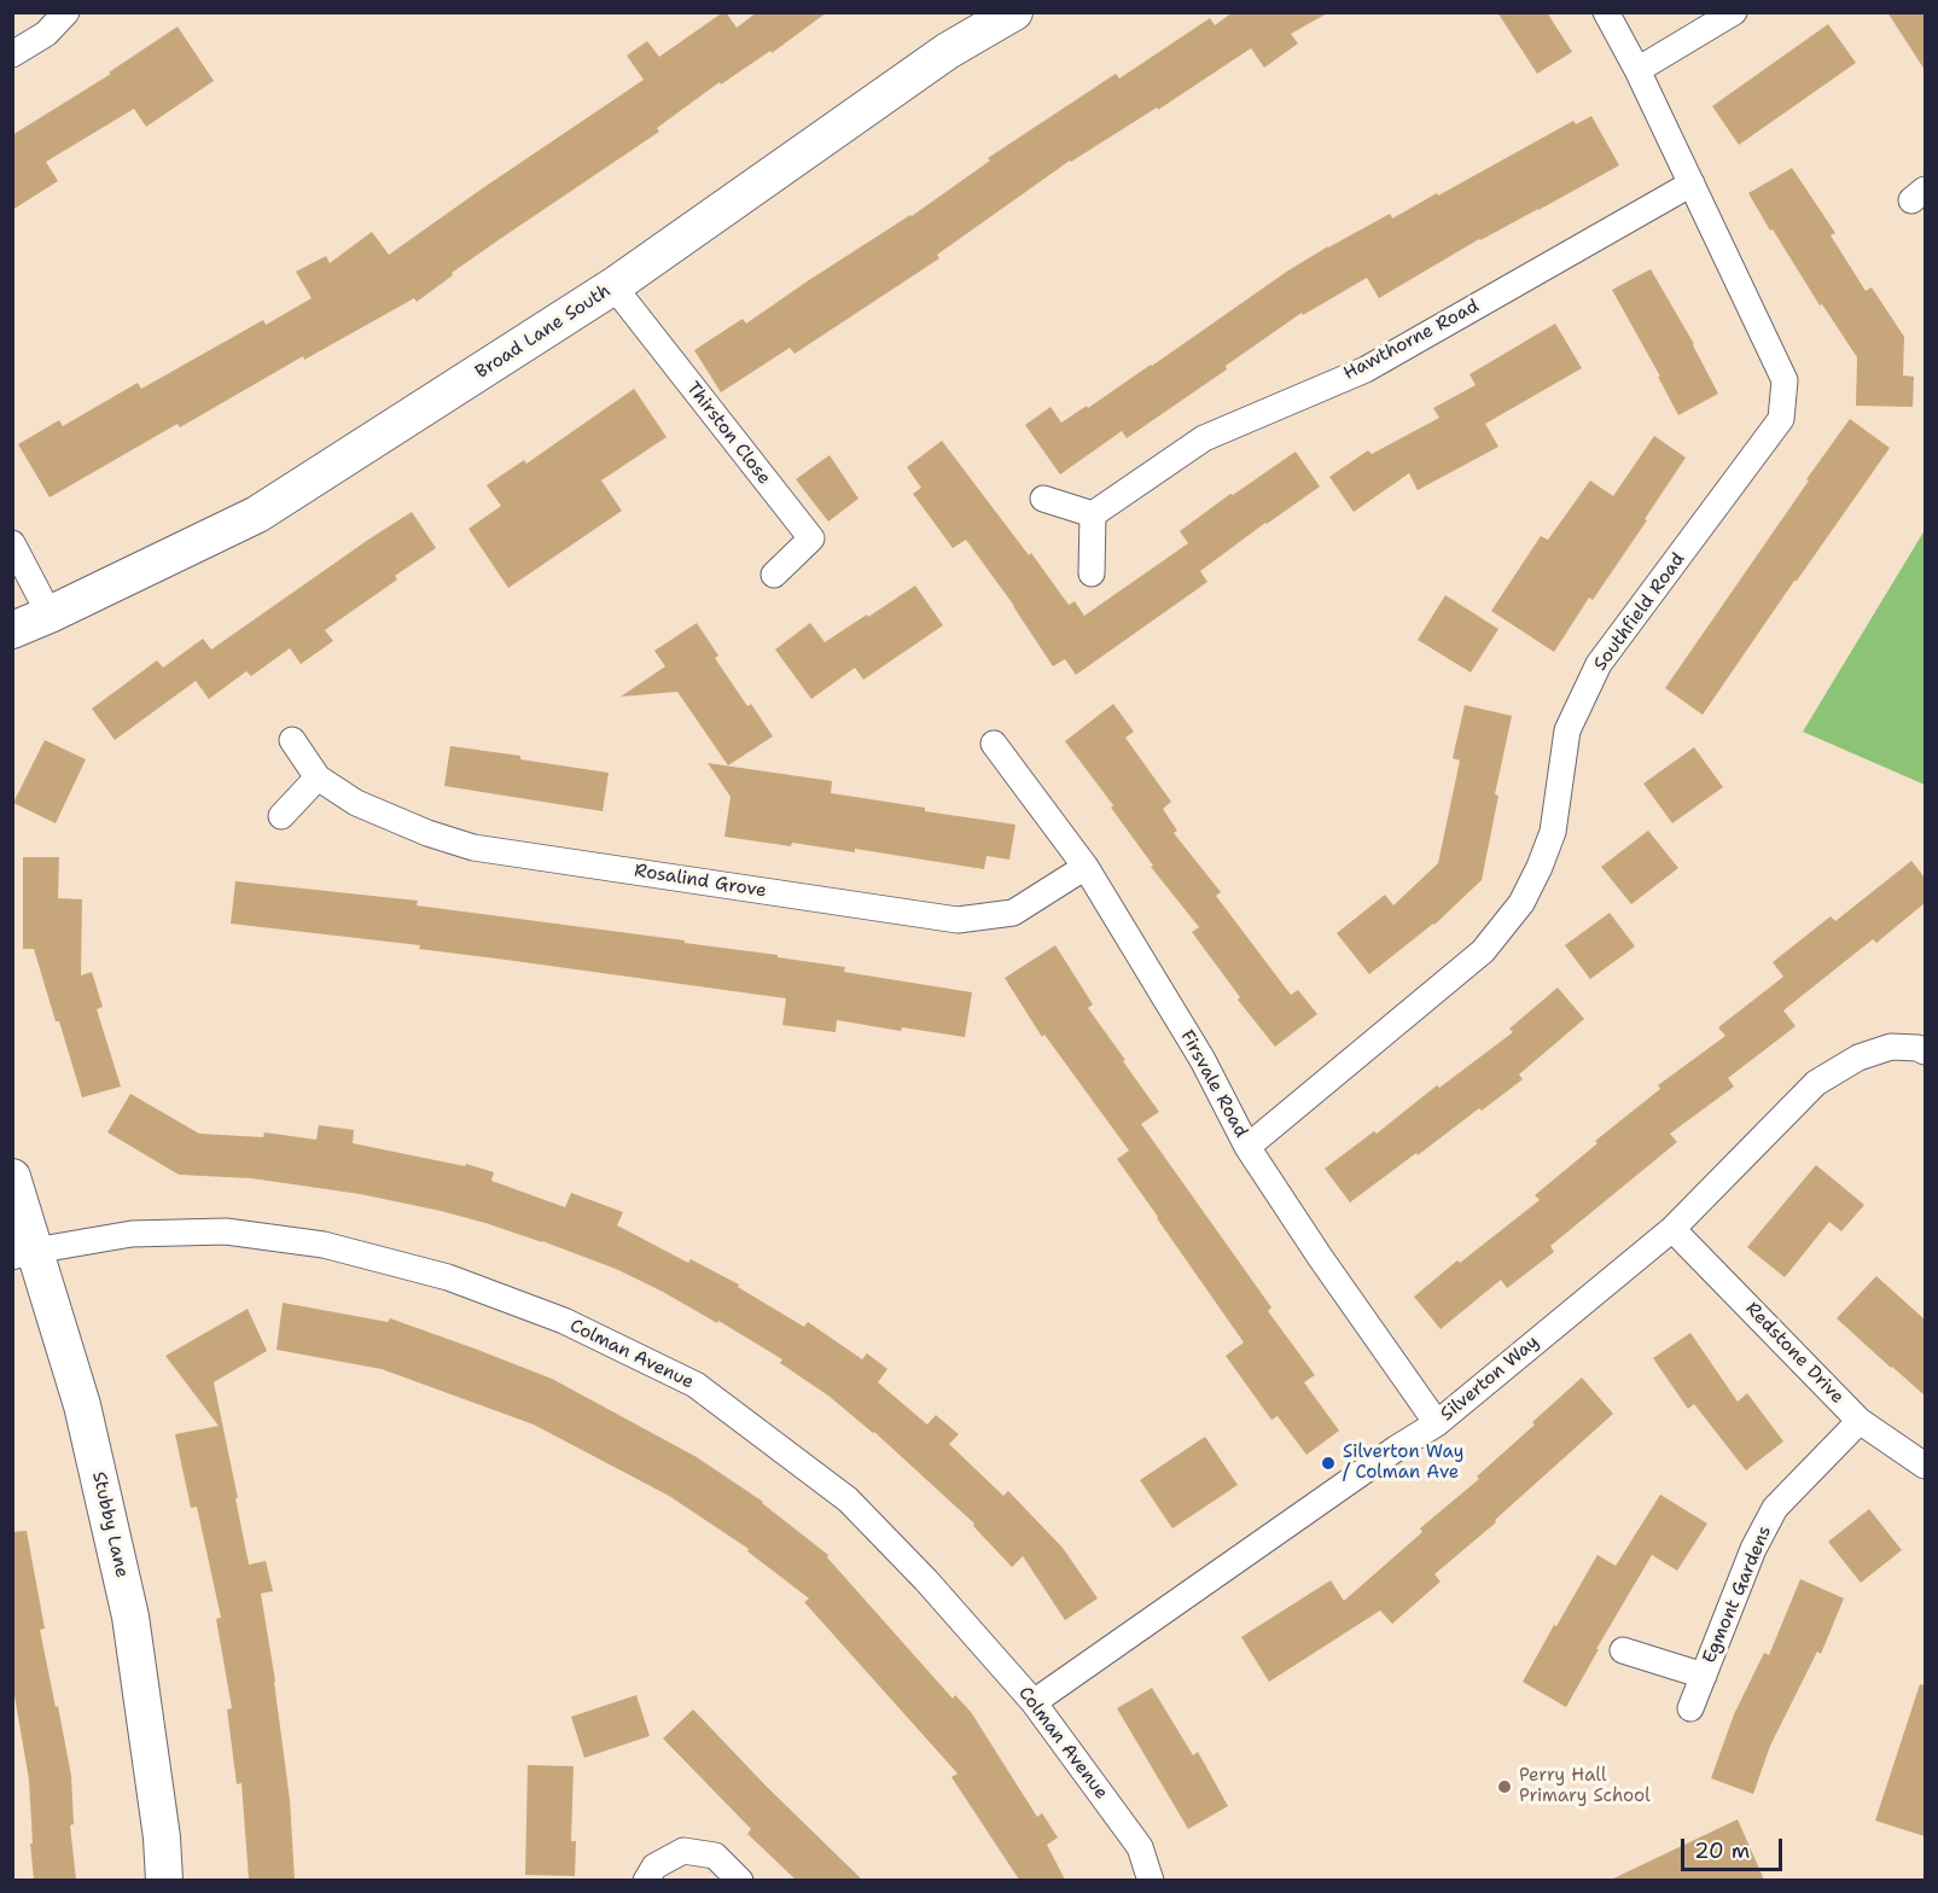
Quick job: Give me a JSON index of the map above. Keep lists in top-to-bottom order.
{
  "streets": {
    "street": [
      "Broad Lane South",
      "Hawthorne Road",
      "Thirston Close",
      "Southfield Road",
      "Rosalind Grove",
      "Firsvale Road",
      "Redstone Drive",
      "Colman Avenue",
      "Silverton Way",
      "Stubby Lane",
      "Egmont Gardens"
    ]
  },
  "crossings": [
    ["Broad Lane South", "Thirston Close"],
    ["Hawthorne Road", "Southfield Road"],
    ["Southfield Road", "Firsvale Road"],
    ["Rosalind Grove", "Firsvale Road"],
    ["Firsvale Road", "Silverton Way"],
    ["Redstone Drive", "Silverton Way"],
    ["Redstone Drive", "Egmont Gardens"],
    ["Colman Avenue", "Silverton Way"],
    ["Colman Avenue", "Stubby Lane"]
  ],
  "places": ["Silverton Way / Colman Ave", "Perry Hall Primary School"],
  "scale_bar": "20 m"
}
